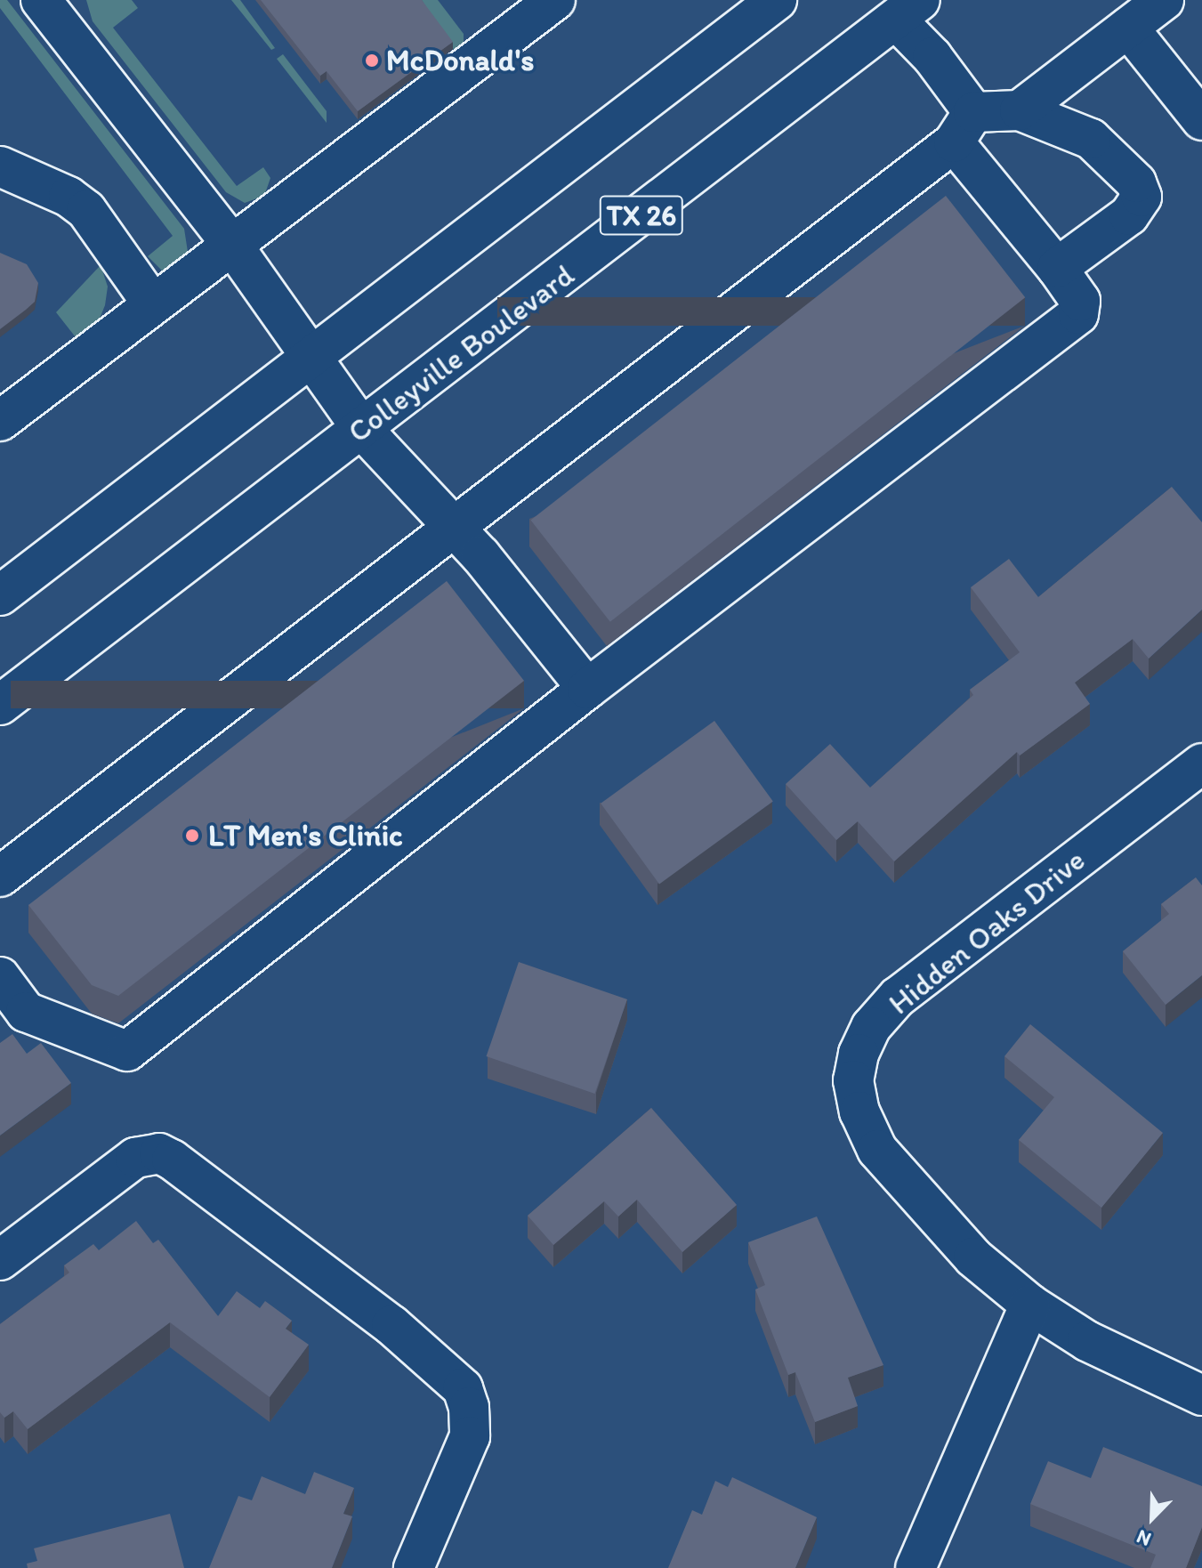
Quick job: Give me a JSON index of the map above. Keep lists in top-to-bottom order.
{
  "streets": {
    "main road": ["TX 26", "Colleyville Boulevard", "Hidden Oaks Drive"]
  },
  "places": ["McDonald's", "LT Men's Clinic"],
  "north": "bottom left"
}
